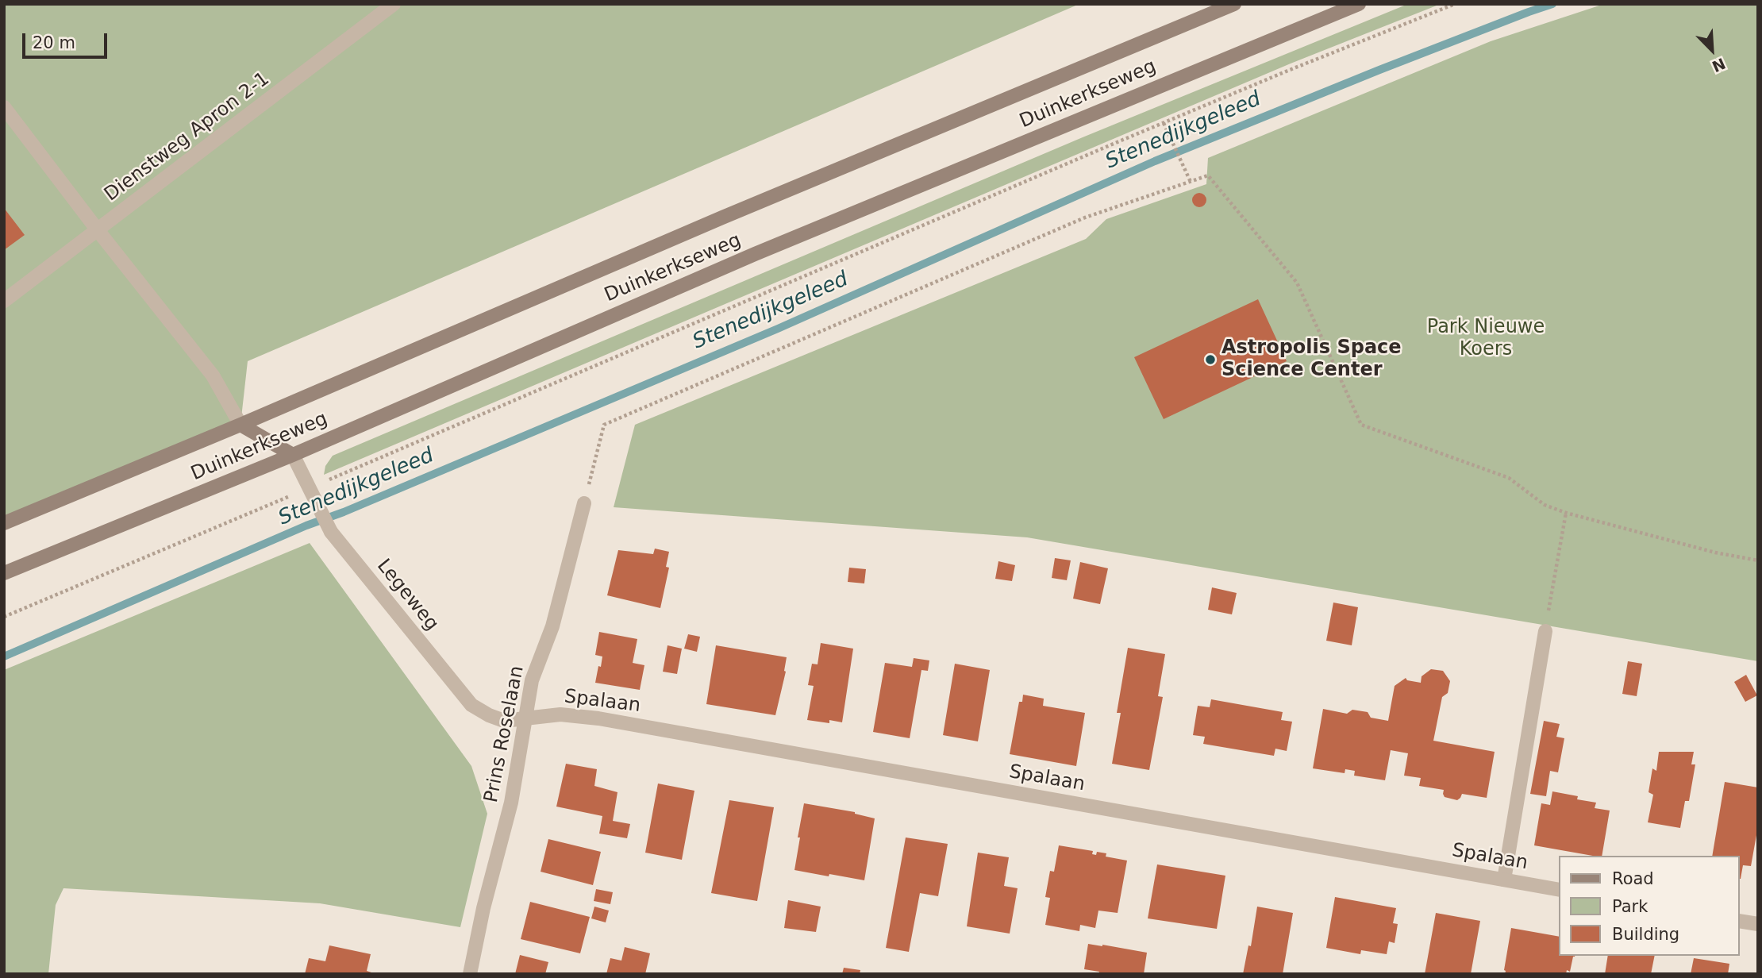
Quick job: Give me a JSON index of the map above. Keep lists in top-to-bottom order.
{
  "streets": {
    "main road": ["Duinkerkseweg"],
    "street": [
      "Dienstweg Apron 2-1",
      "Legeweg",
      "Spalaan",
      "Prins Roselaan"
    ]
  },
  "crossings": [
    ["Duinkerkseweg", "Legeweg"],
    ["Legeweg", "Spalaan"],
    ["Legeweg", "Prins Roselaan"],
    ["Spalaan", "Prins Roselaan"]
  ],
  "water": ["Stenedijkgeleed"],
  "parks": ["Park Nieuwe Koers"],
  "places": ["Astropolis Space Science Center"],
  "legend": ["Road", "Park", "Building"],
  "scale_bar": "20 m",
  "north": "bottom right"
}
